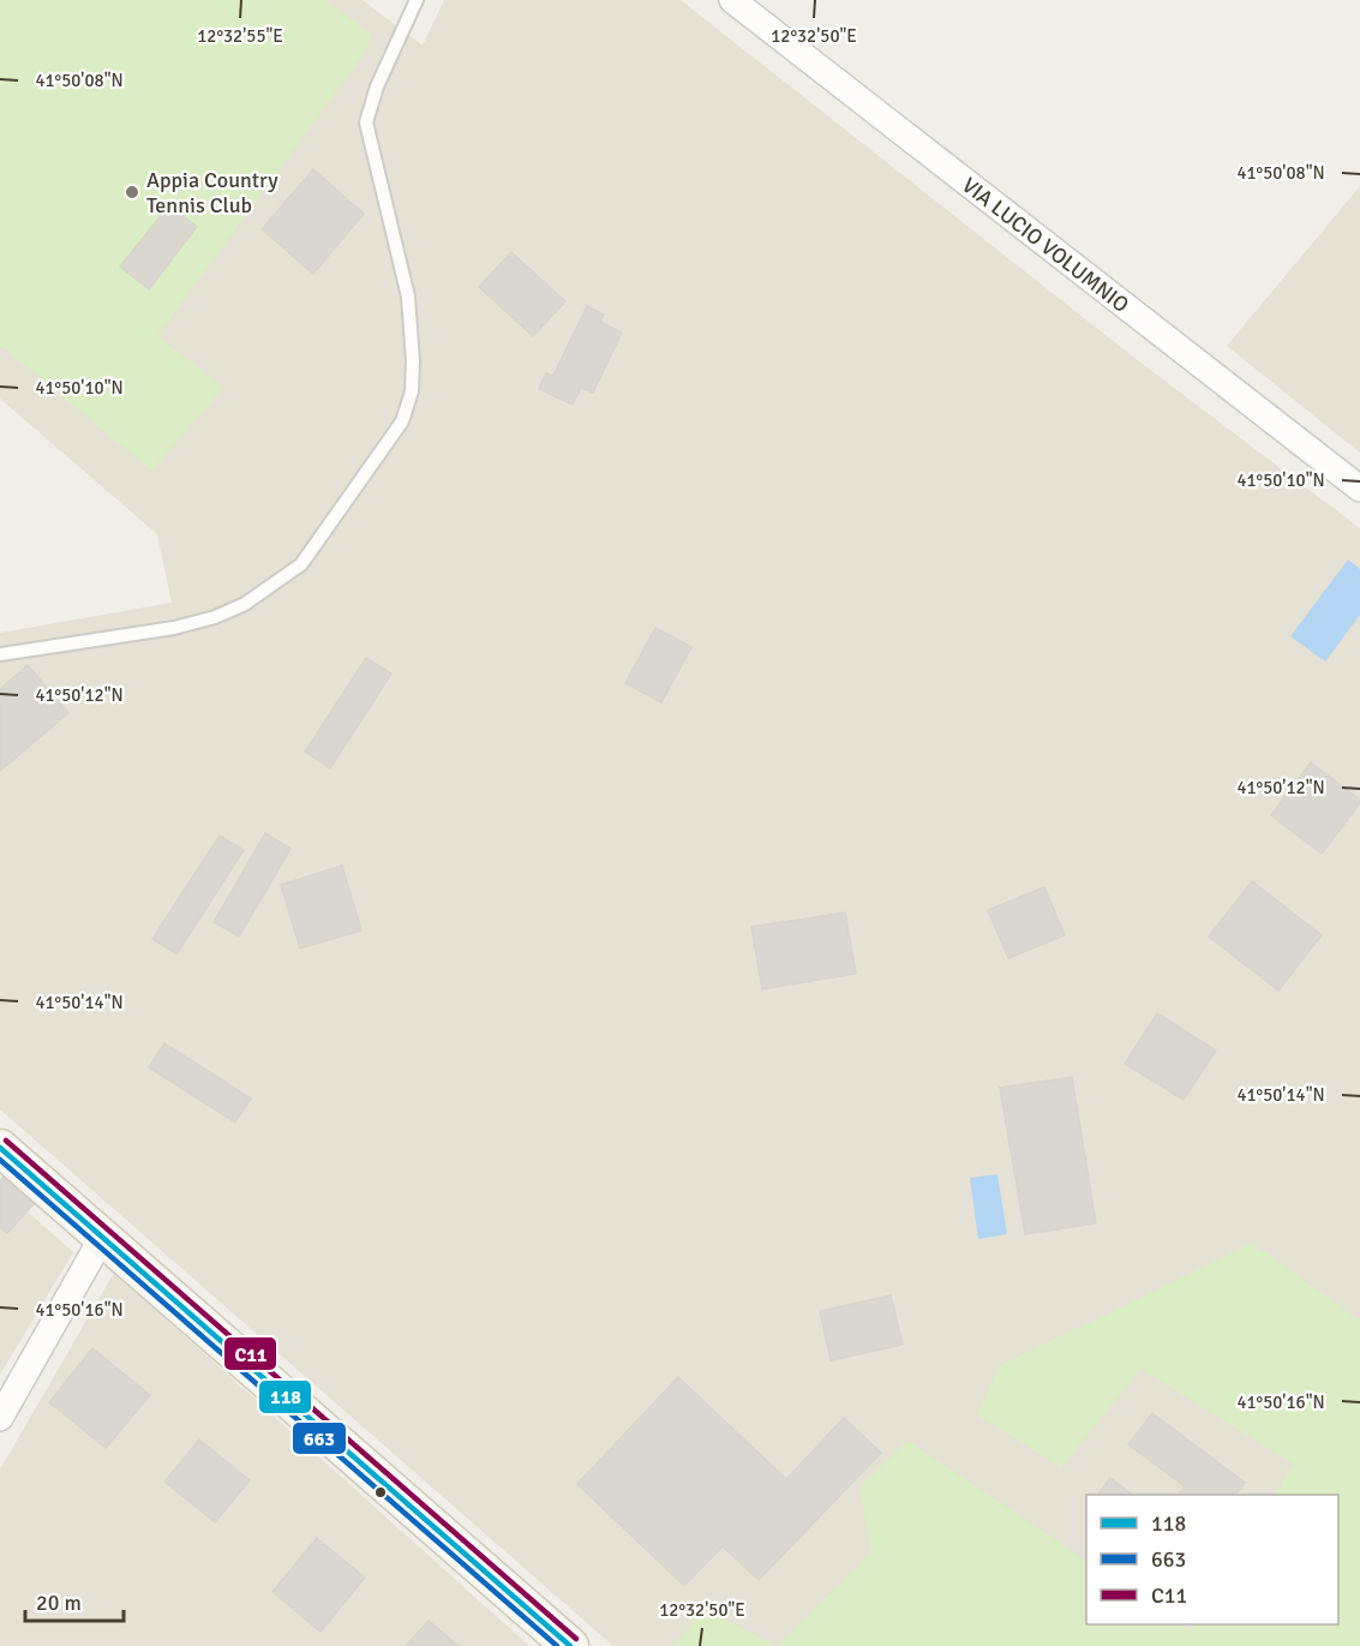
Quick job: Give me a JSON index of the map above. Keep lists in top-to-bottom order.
{
  "streets": {
    "street": ["VIA LUCIO VOLUMNIO"]
  },
  "places": ["Appia Country Tennis Club"],
  "lines": ["transit line C11", "transit line 118", "transit line 663"],
  "legend": ["118", "663", "C11"],
  "scale_bar": "20 m",
  "coordinates": [
    "12°32'55\"E",
    "12°32'50\"E",
    "41°50'08\"N",
    "41°50'10\"N",
    "41°50'12\"N",
    "41°50'14\"N",
    "41°50'16\"N"
  ]
}
